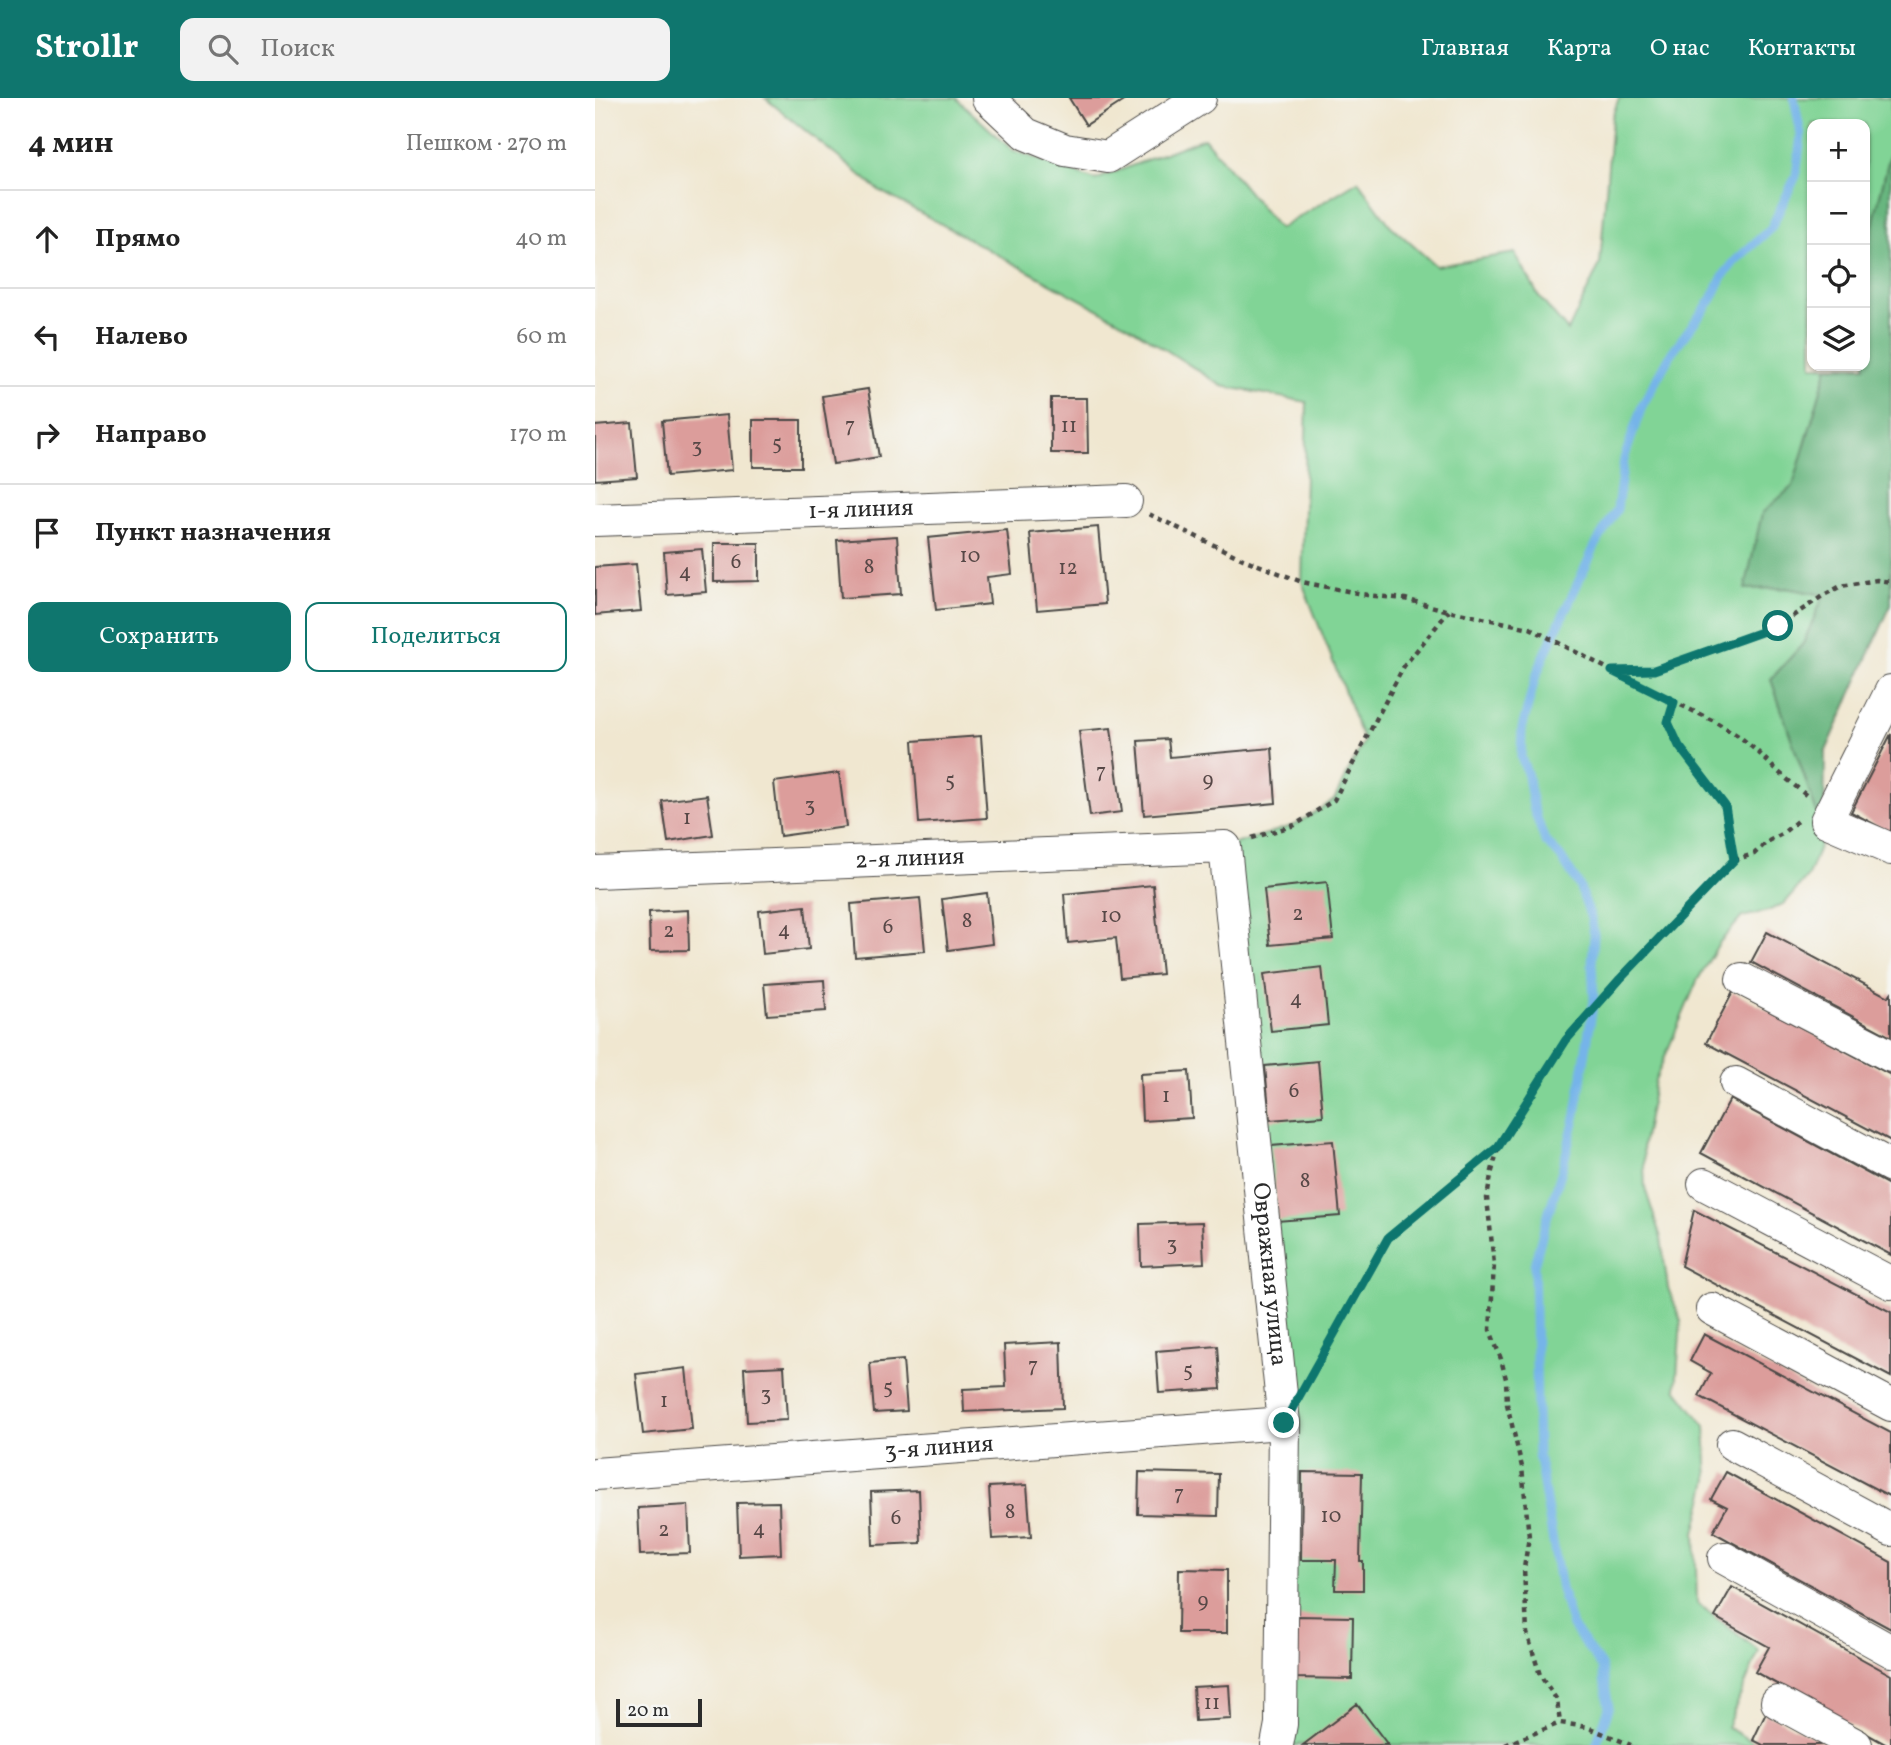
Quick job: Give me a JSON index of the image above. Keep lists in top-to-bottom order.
{
  "streets": {
    "street": [
      "1-я линия",
      "2-я линия",
      "Овражная улица",
      "3-я линия"
    ]
  },
  "crossings": [
    ["2-я линия", "Овражная улица"],
    ["Овражная улица", "3-я линия"]
  ],
  "house_numbers": [
    "7",
    "11",
    "5",
    "3",
    "10",
    "6",
    "8",
    "12",
    "4",
    "7",
    "5",
    "9",
    "3",
    "1",
    "2",
    "10",
    "8",
    "6",
    "4",
    "2",
    "4",
    "6",
    "1",
    "8",
    "3",
    "7",
    "5",
    "5",
    "3",
    "1",
    "7",
    "8",
    "10",
    "6",
    "4",
    "2",
    "9",
    "11"
  ],
  "scale_bar": "20 m",
  "page": {
    "header": "Strollr",
    "search": "Поиск",
    "nav": [
      "Главная",
      "Карта",
      "О нас",
      "Контакты"
    ],
    "heading": ["4 мин", "Пешком · 270 m"],
    "map_buttons": ["+", "−"],
    "list": [
      ["Прямо", "40 m"],
      ["Налево", "60 m"],
      ["Направо", "170 m"],
      "Пункт назначения"
    ],
    "buttons": ["Сохранить", "Поделиться"],
    "scale": "20 m"
  }
}
